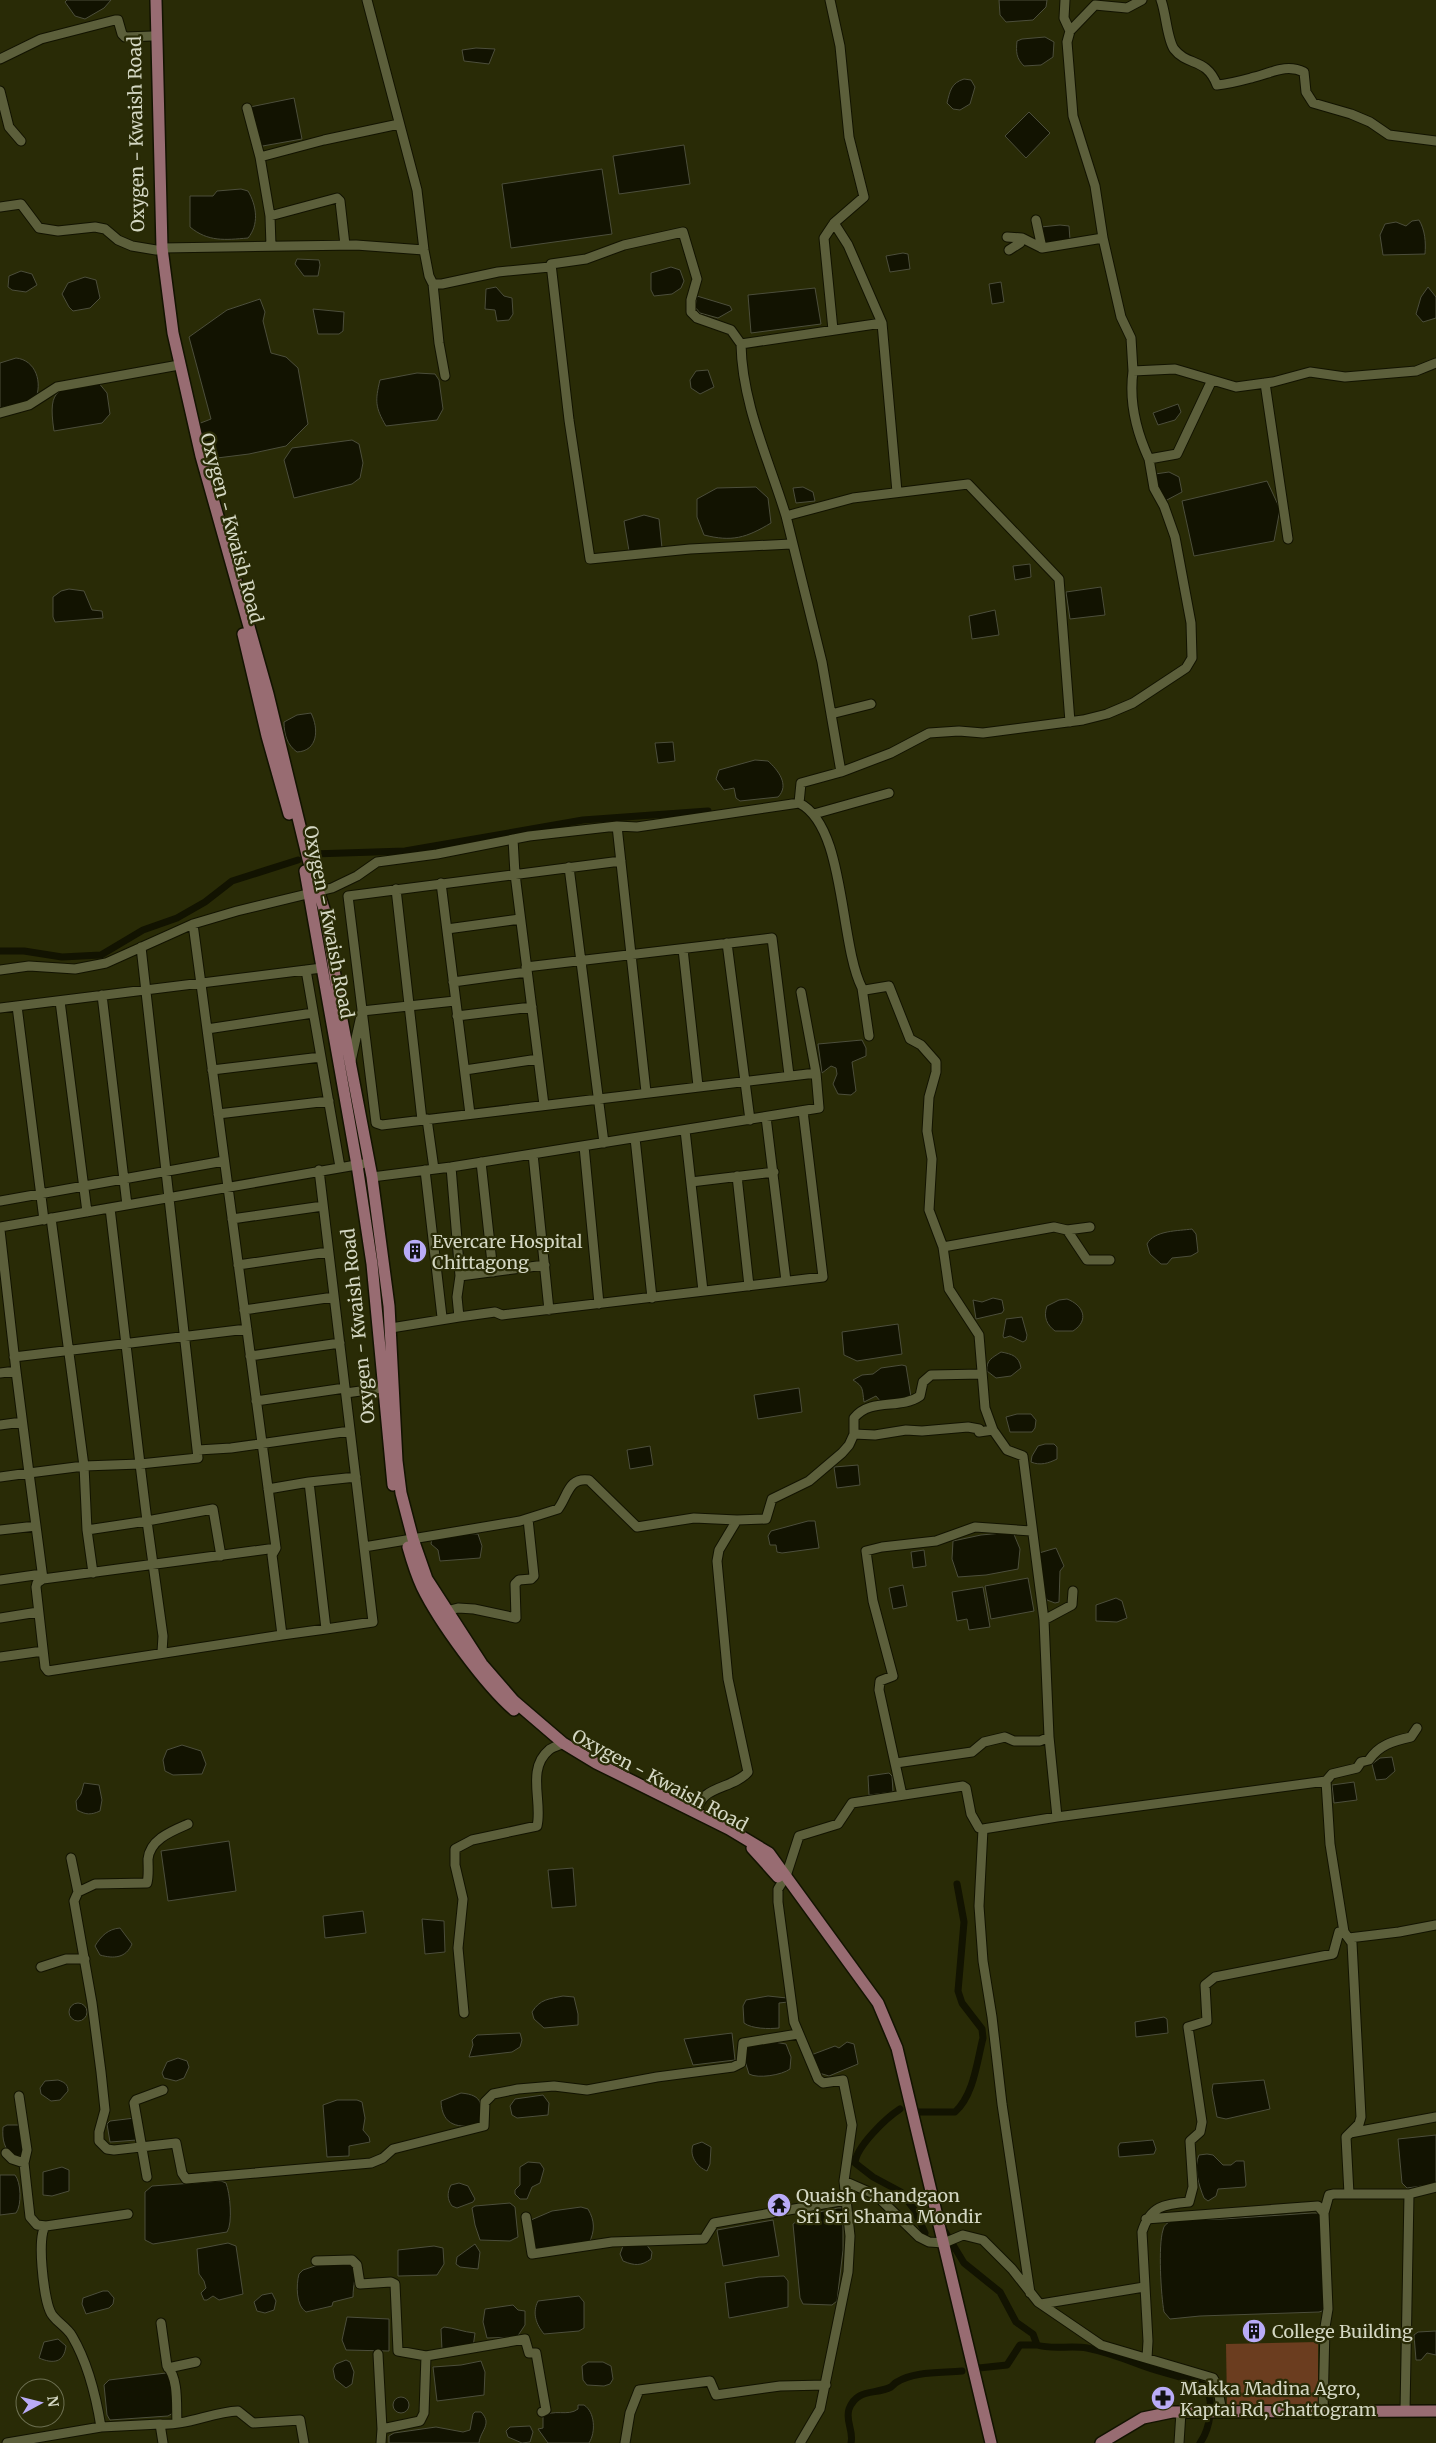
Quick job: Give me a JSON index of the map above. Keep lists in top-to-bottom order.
{
  "streets": {
    "main road": ["Oxygen - Kwaish Road"]
  },
  "places": {
    "building": ["Evercare Hospital Chittagong", "College Building"],
    "temple": ["Quaish Chandgaon Sri Sri Shama Mondir"],
    "pharmacy": ["Makka Madina Agro, Kaptai Rd, Chattogram"]
  },
  "north": "right"
}
